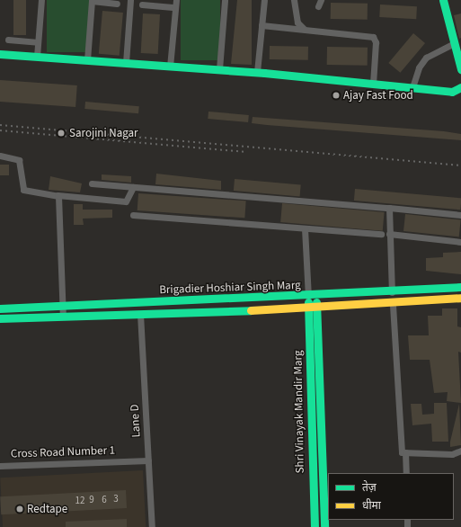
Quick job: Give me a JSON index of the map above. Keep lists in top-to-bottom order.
{
  "streets": {
    "street": [
      "Brigadier Hoshiar Singh Marg",
      "Shri Vinayak Mandir Marg",
      "Lane D",
      "Cross Road Number 1"
    ]
  },
  "crossings": [
    ["Brigadier Hoshiar Singh Marg", "Shri Vinayak Mandir Marg"],
    ["Lane D", "Cross Road Number 1"]
  ],
  "places": ["Ajay Fast Food", "Sarojini Nagar", "Redtape"],
  "house_numbers": [
    "3",
    "9",
    "6",
    "12"
  ],
  "legend": ["तेज़", "धीमा"]
}
